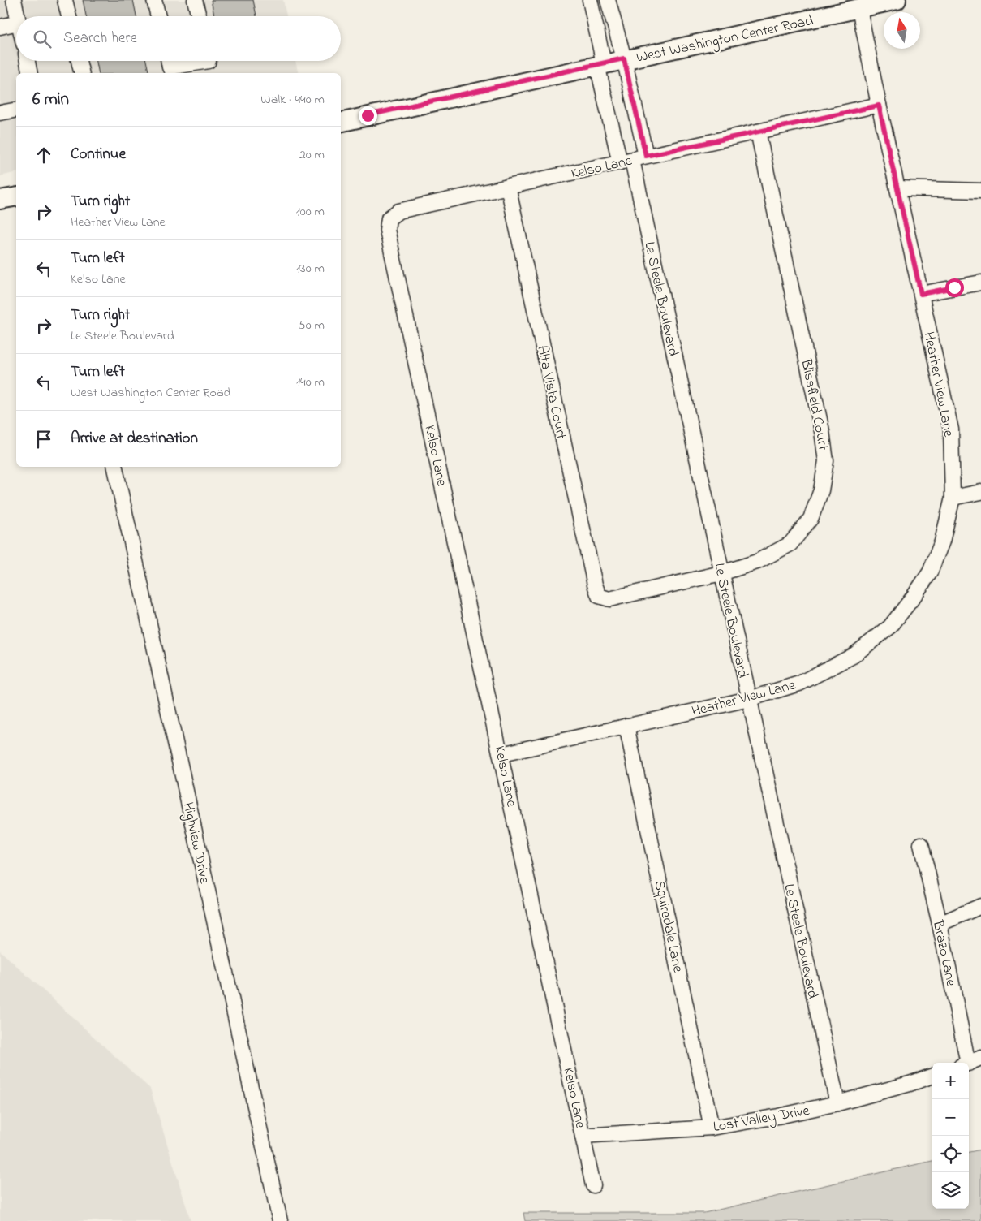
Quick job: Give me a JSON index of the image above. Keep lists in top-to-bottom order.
{
  "streets": {
    "main road": ["West Washington Center Road"],
    "street": [
      "Kelso Lane",
      "Le Steele Boulevard",
      "Heather View Lane",
      "Alta Vista Court",
      "Blissfield Court",
      "Highview Drive",
      "Squiredale Lane",
      "Brazo Lane",
      "Lost Valley Drive"
    ]
  },
  "crossings": [
    ["West Washington Center Road", "Le Steele Boulevard"],
    ["West Washington Center Road", "Heather View Lane"],
    ["Kelso Lane", "Le Steele Boulevard"],
    ["Kelso Lane", "Heather View Lane"],
    ["Kelso Lane", "Alta Vista Court"],
    ["Kelso Lane", "Blissfield Court"],
    ["Kelso Lane", "Lost Valley Drive"],
    ["Le Steele Boulevard", "Heather View Lane"],
    ["Le Steele Boulevard", "Blissfield Court"],
    ["Le Steele Boulevard", "Lost Valley Drive"],
    ["Heather View Lane", "Squiredale Lane"],
    ["Alta Vista Court", "Blissfield Court"],
    ["Squiredale Lane", "Lost Valley Drive"]
  ],
  "north": "top",
  "page": {
    "search": "Search here",
    "heading": ["6 min", "Walk · 440 m"],
    "list": [
      ["Continue", "20 m"],
      ["Turn right", "Heather View Lane", "100 m"],
      ["Turn left", "Kelso Lane", "130 m"],
      ["Turn right", "Le Steele Boulevard", "50 m"],
      ["Turn left", "West Washington Center Road", "140 m"],
      "Arrive at destination"
    ],
    "map_buttons": ["+", "−"]
  }
}
